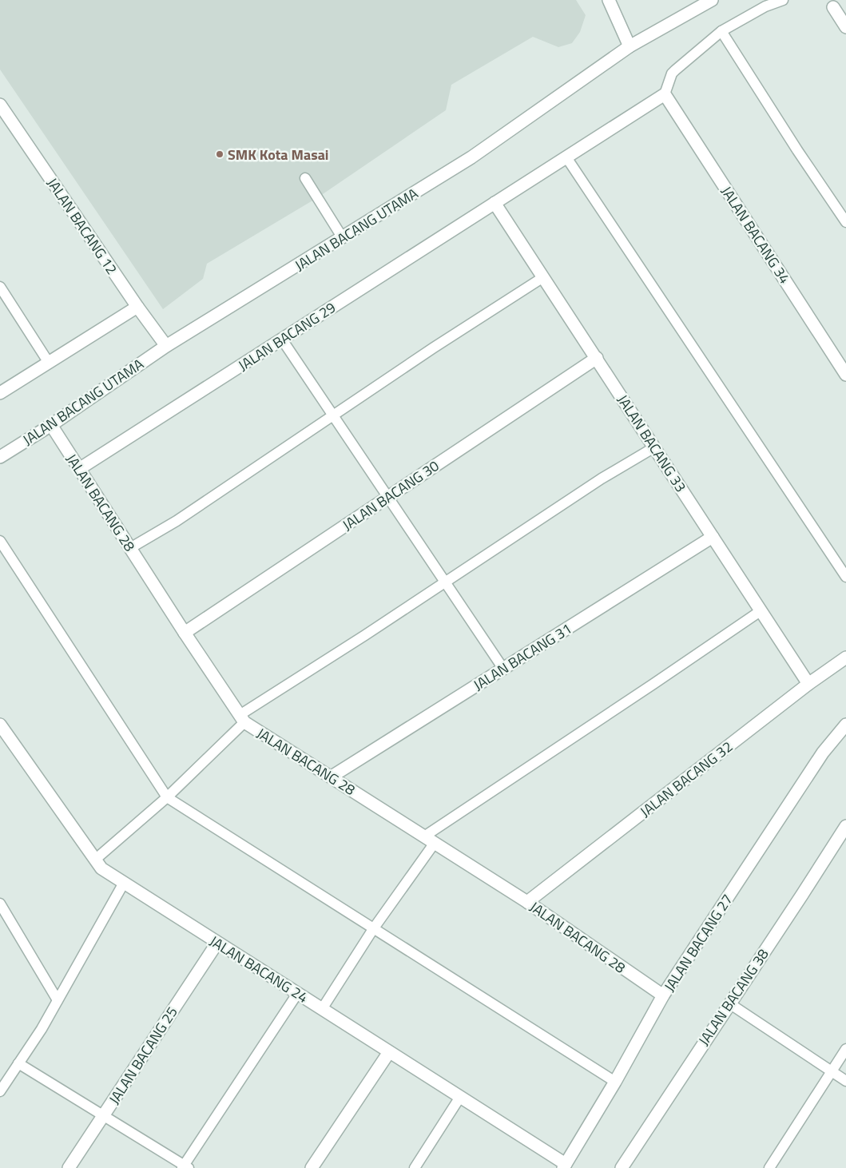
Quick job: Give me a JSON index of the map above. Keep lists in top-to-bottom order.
{
  "streets": {
    "street": [
      "JALAN BACANG 12",
      "JALAN BACANG UTAMA",
      "JALAN BACANG 34",
      "JALAN BACANG 29",
      "JALAN BACANG 33",
      "JALAN BACANG 30",
      "JALAN BACANG 28",
      "JALAN BACANG 31",
      "JALAN BACANG 32",
      "JALAN BACANG 27",
      "JALAN BACANG 24",
      "JALAN BACANG 38",
      "JALAN BACANG 25"
    ]
  },
  "crossings": [
    ["JALAN BACANG 12", "JALAN BACANG UTAMA"],
    ["JALAN BACANG UTAMA", "JALAN BACANG 28"],
    ["JALAN BACANG 34", "JALAN BACANG 29"],
    ["JALAN BACANG 29", "JALAN BACANG 33"],
    ["JALAN BACANG 29", "JALAN BACANG 28"],
    ["JALAN BACANG 33", "JALAN BACANG 30"],
    ["JALAN BACANG 33", "JALAN BACANG 31"],
    ["JALAN BACANG 33", "JALAN BACANG 32"],
    ["JALAN BACANG 30", "JALAN BACANG 28"],
    ["JALAN BACANG 28", "JALAN BACANG 31"],
    ["JALAN BACANG 28", "JALAN BACANG 32"],
    ["JALAN BACANG 28", "JALAN BACANG 27"],
    ["JALAN BACANG 27", "JALAN BACANG 24"],
    ["JALAN BACANG 24", "JALAN BACANG 25"]
  ],
  "places": ["SMK Kota Masai"]
}
